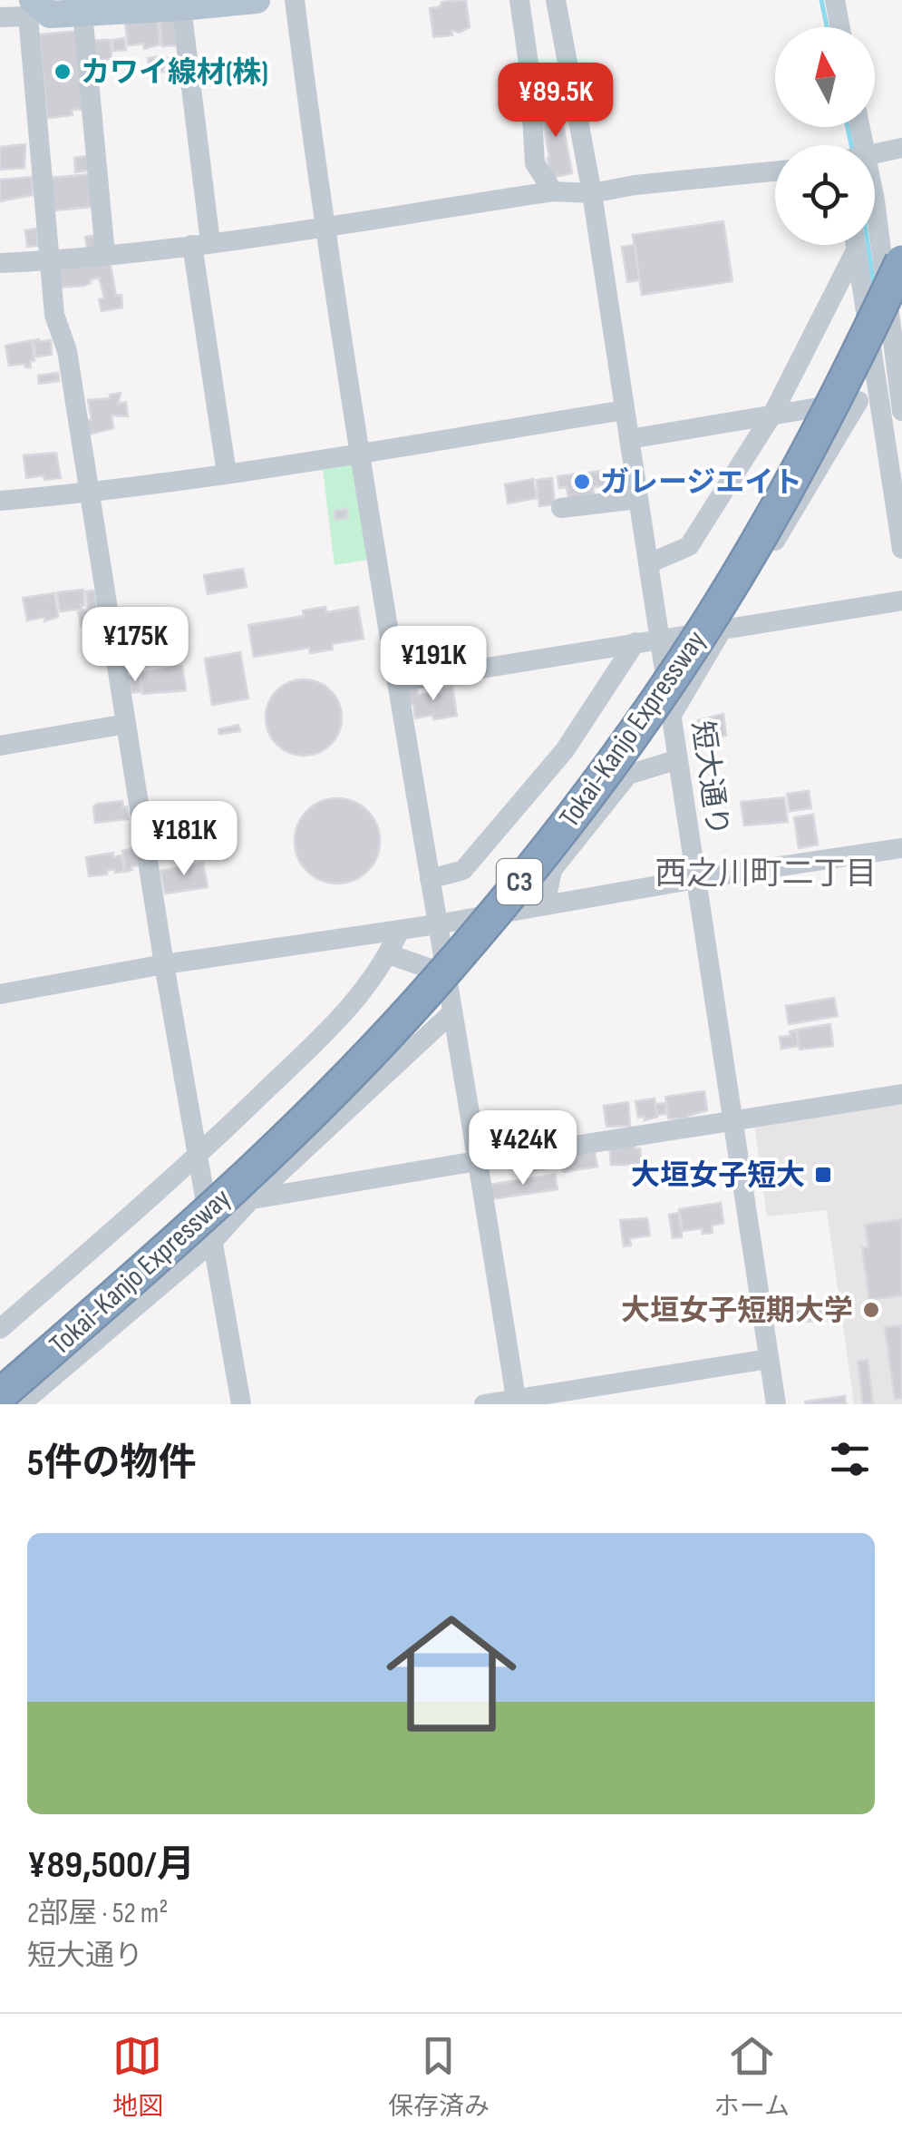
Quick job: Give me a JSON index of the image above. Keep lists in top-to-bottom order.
{
  "streets": {
    "highway": ["Tokai-Kanjo Expressway", "C3"],
    "street": ["短大通り"]
  },
  "districts": ["西之川町二丁目"],
  "places": {
    "other": ["カワイ線材(株)", "ガレージエイト", "大垣女子短期大学"],
    "transit": ["大垣女子短大"]
  },
  "north": "top",
  "page": {
    "price": [
      "¥89.5K",
      "¥175K",
      "¥191K",
      "¥181K",
      "¥424K"
    ],
    "heading": "5件の物件",
    "list": [
      {
        "name": "¥89,500/月",
        "note": "2部屋 · 52 m² · 短大通り"
      }
    ],
    "tabs": ["地図", "保存済み", "ホーム"]
  }
}
